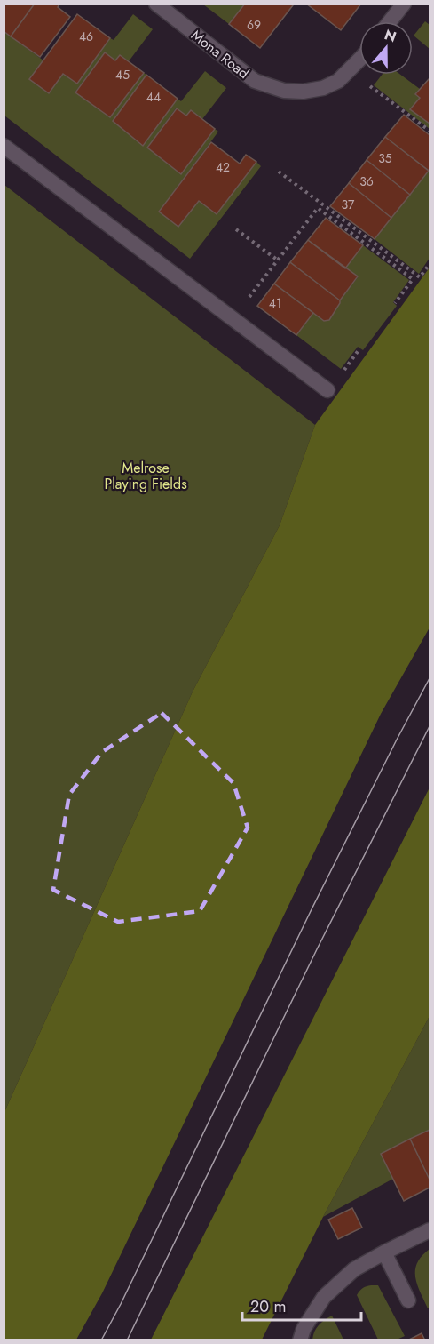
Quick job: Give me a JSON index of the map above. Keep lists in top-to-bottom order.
{
  "streets": {
    "street": ["Mona Road"]
  },
  "parks": ["Melrose Playing Fields"],
  "house_numbers": [
    "69",
    "46",
    "45",
    "44",
    "35",
    "42",
    "36",
    "37",
    "41"
  ],
  "scale_bar": "20 m",
  "north": "top"
}
